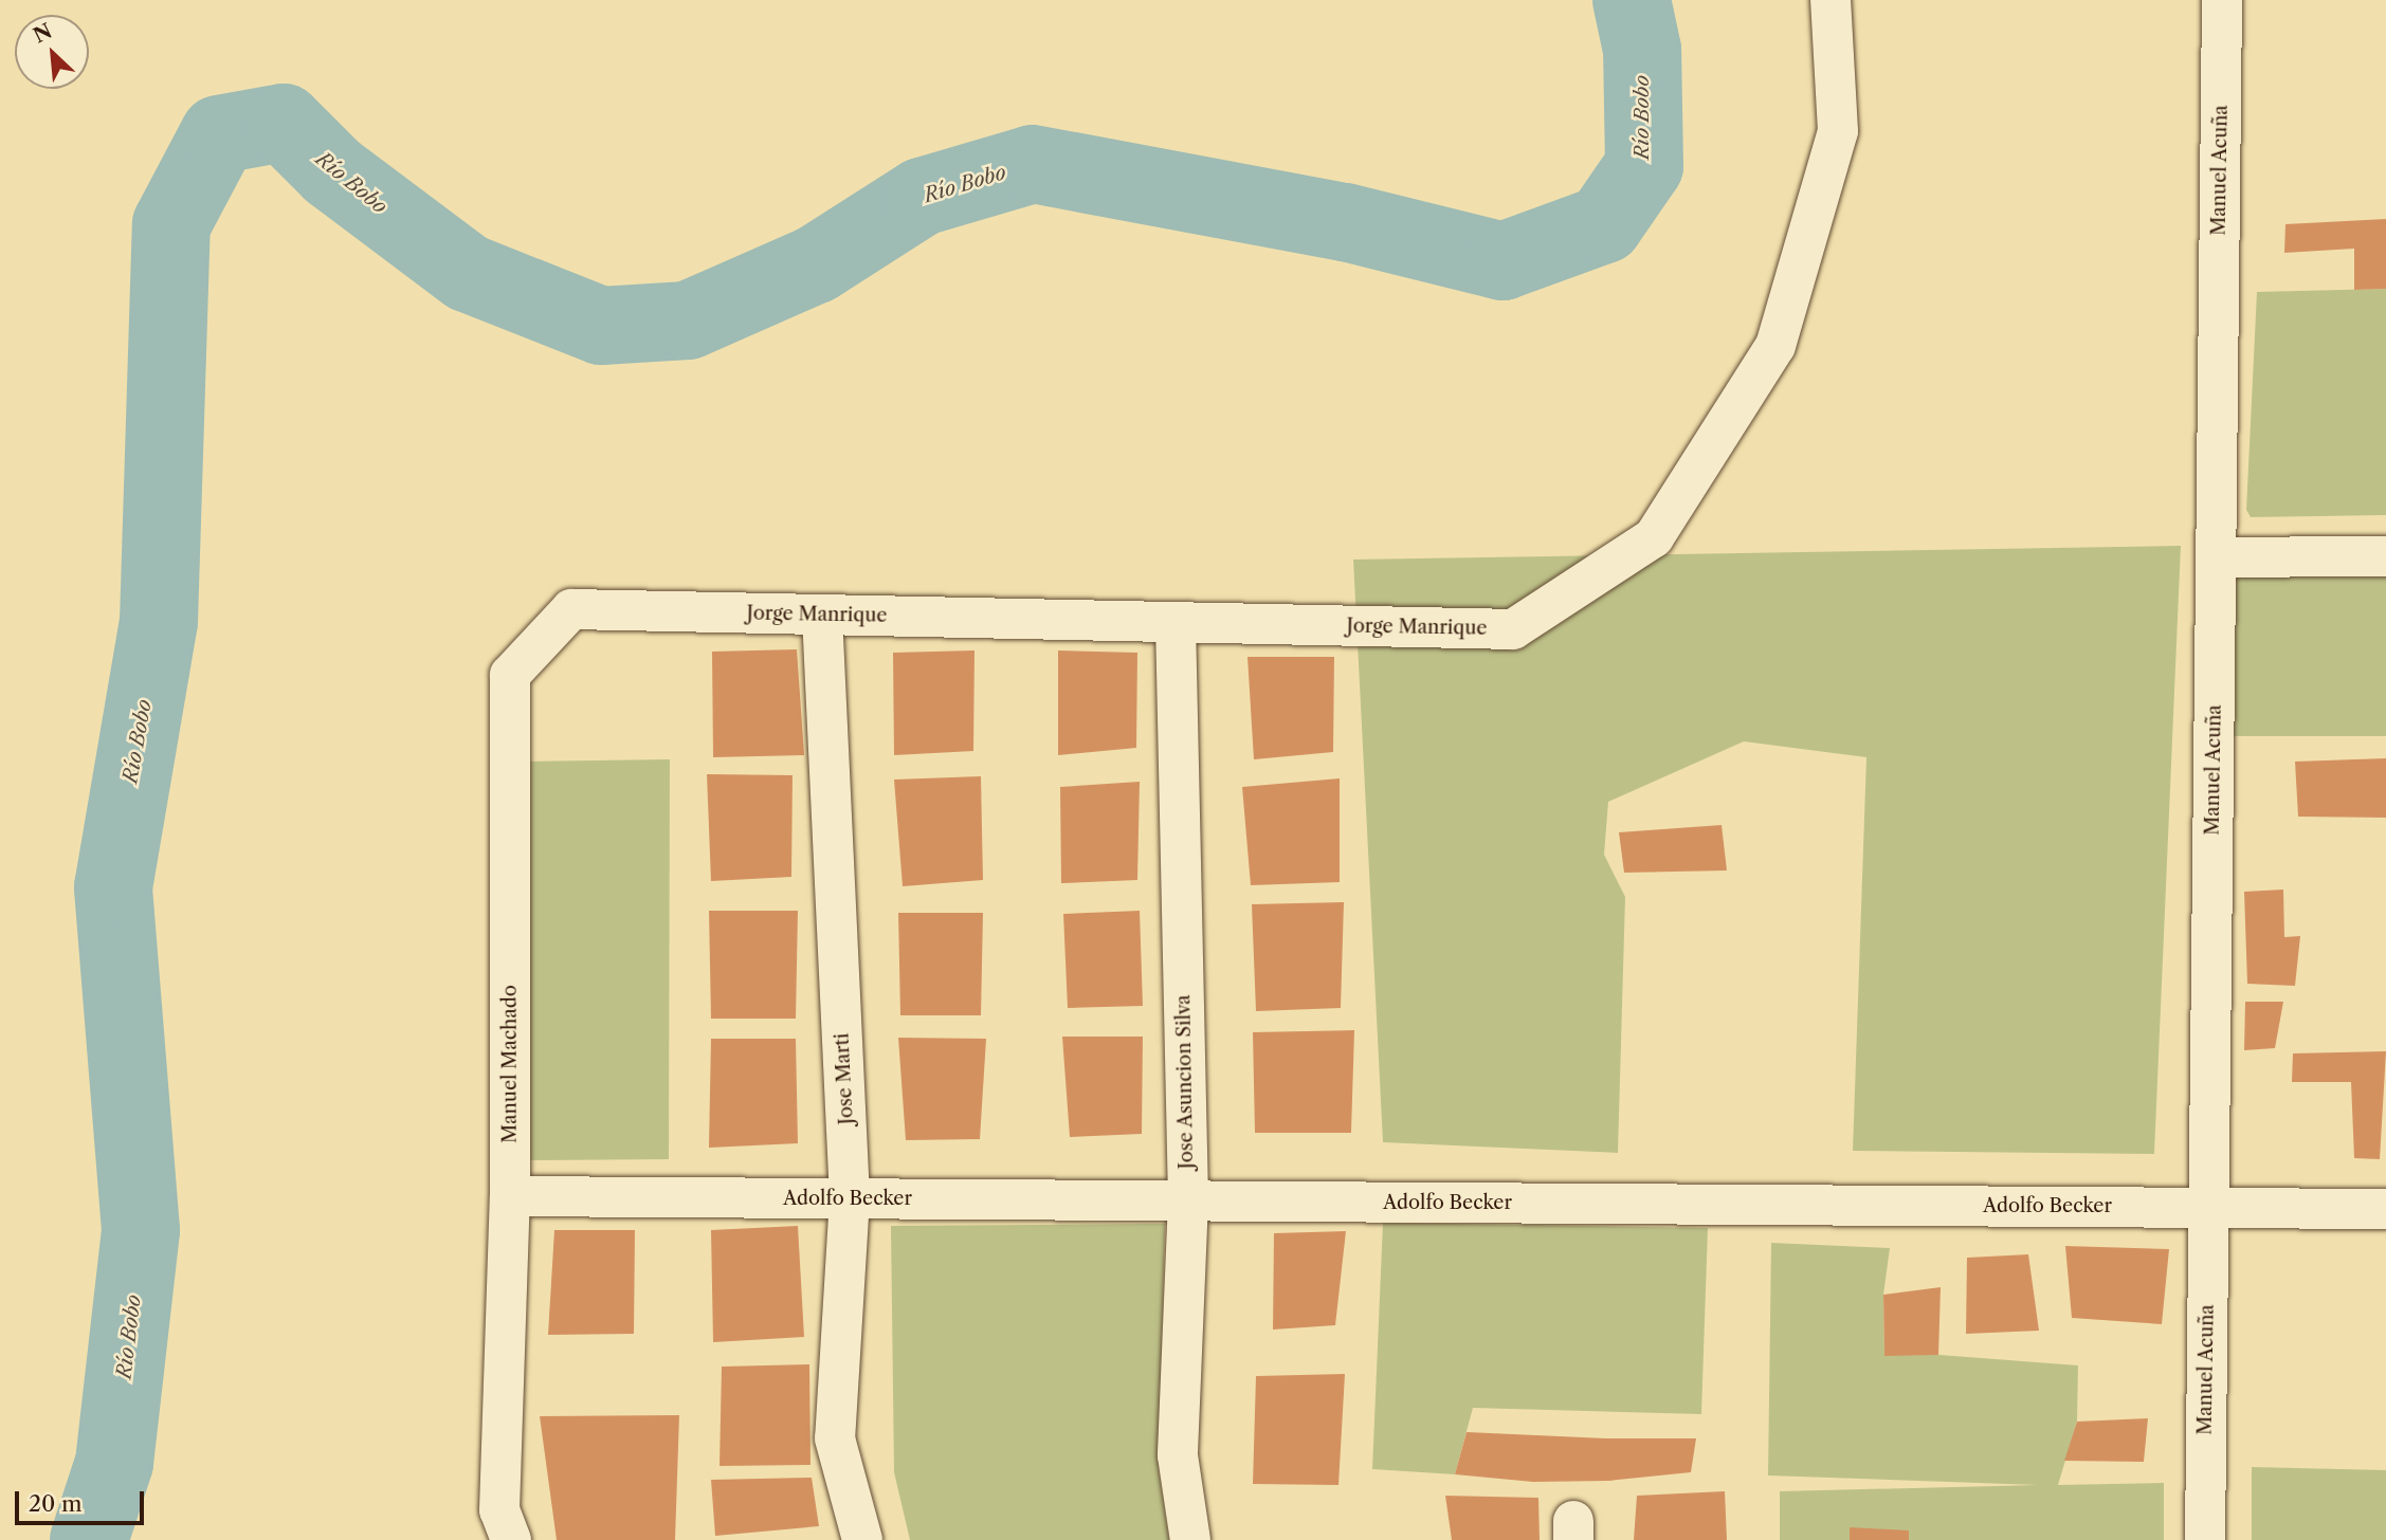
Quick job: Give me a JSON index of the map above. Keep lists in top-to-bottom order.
{
  "streets": {
    "street": [
      "Manuel Acuña",
      "Jorge Manrique",
      "Manuel Machado",
      "Jose Marti",
      "Jose Asuncion Silva",
      "Adolfo Becker"
    ]
  },
  "crossings": [
    ["Manuel Acuña", "Adolfo Becker"],
    ["Jorge Manrique", "Manuel Machado"],
    ["Jorge Manrique", "Jose Marti"],
    ["Jorge Manrique", "Jose Asuncion Silva"],
    ["Manuel Machado", "Adolfo Becker"],
    ["Jose Marti", "Adolfo Becker"],
    ["Jose Asuncion Silva", "Adolfo Becker"]
  ],
  "water": ["Río Bobo"],
  "scale_bar": "20 m",
  "north": "top left"
}
